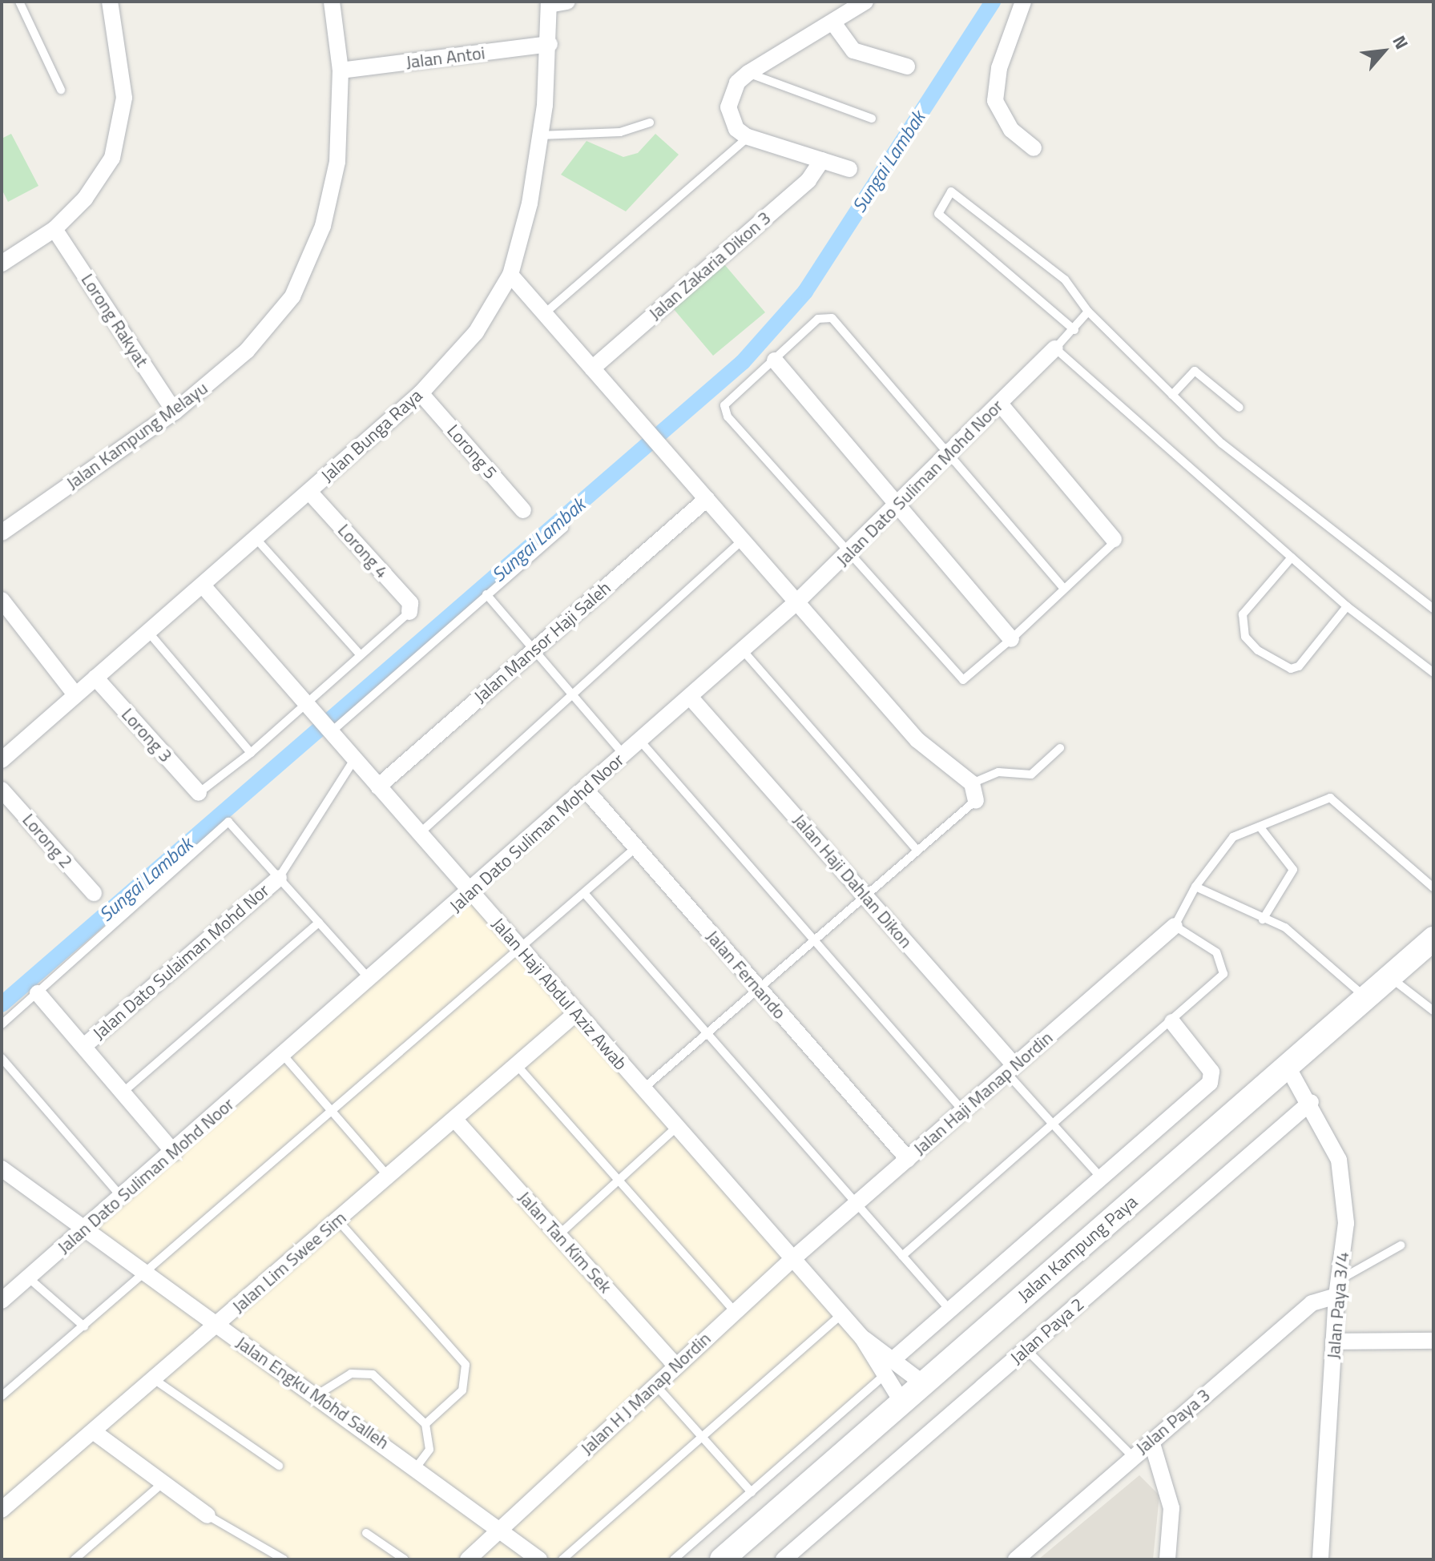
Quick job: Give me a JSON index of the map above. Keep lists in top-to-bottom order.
{
  "streets": {
    "street": [
      "Jalan Antoi",
      "Jalan Zakaria Dikon 3",
      "Lorong Rakyat",
      "Jalan Kampung Melayu",
      "Jalan Bunga Raya",
      "Lorong 5",
      "Jalan Dato Suliman Mohd Noor",
      "Lorong 4",
      "Jalan Mansor Haji Saleh",
      "Lorong 3",
      "Lorong 2",
      "Jalan Haji Dahlan Dikon",
      "Jalan Dato Sulaiman Mohd Nor",
      "Jalan Fernando",
      "Jalan Haji Abdul Aziz Awab",
      "Jalan Haji Manap Nordin",
      "Jalan Tan Kim Sek",
      "Jalan Kampung Paya",
      "Jalan Lim Swee Sim",
      "Jalan Paya 3/4",
      "Jalan Paya 2",
      "Jalan Engku Mohd Salleh",
      "Jalan H J Manap Nordin",
      "Jalan Paya 3"
    ]
  },
  "crossings": [
    ["Jalan Antoi", "Jalan Kampung Melayu"],
    ["Jalan Antoi", "Jalan Bunga Raya"],
    ["Lorong Rakyat", "Jalan Kampung Melayu"],
    ["Jalan Bunga Raya", "Lorong 5"],
    ["Jalan Bunga Raya", "Lorong 4"],
    ["Jalan Bunga Raya", "Lorong 3"],
    ["Jalan Bunga Raya", "Jalan Haji Abdul Aziz Awab"],
    ["Jalan Dato Suliman Mohd Noor", "Jalan Haji Dahlan Dikon"],
    ["Jalan Dato Suliman Mohd Noor", "Jalan Fernando"],
    ["Jalan Dato Suliman Mohd Noor", "Jalan Haji Abdul Aziz Awab"],
    ["Jalan Dato Suliman Mohd Noor", "Jalan Engku Mohd Salleh"],
    ["Jalan Mansor Haji Saleh", "Jalan Haji Abdul Aziz Awab"],
    ["Jalan Haji Dahlan Dikon", "Jalan Haji Manap Nordin"],
    ["Jalan Fernando", "Jalan Haji Manap Nordin"],
    ["Jalan Haji Abdul Aziz Awab", "Jalan Haji Manap Nordin"],
    ["Jalan Haji Abdul Aziz Awab", "Jalan Lim Swee Sim"],
    ["Jalan Haji Abdul Aziz Awab", "Jalan H J Manap Nordin"],
    ["Jalan Haji Manap Nordin", "Jalan H J Manap Nordin"],
    ["Jalan Tan Kim Sek", "Jalan Lim Swee Sim"],
    ["Jalan Tan Kim Sek", "Jalan H J Manap Nordin"],
    ["Jalan Kampung Paya", "Jalan Paya 3/4"],
    ["Jalan Lim Swee Sim", "Jalan Engku Mohd Salleh"],
    ["Jalan Paya 3/4", "Jalan Paya 2"],
    ["Jalan Paya 3/4", "Jalan Paya 3"],
    ["Jalan Engku Mohd Salleh", "Jalan H J Manap Nordin"]
  ],
  "water": ["Sungai Lambak"],
  "north": "top right"
}
